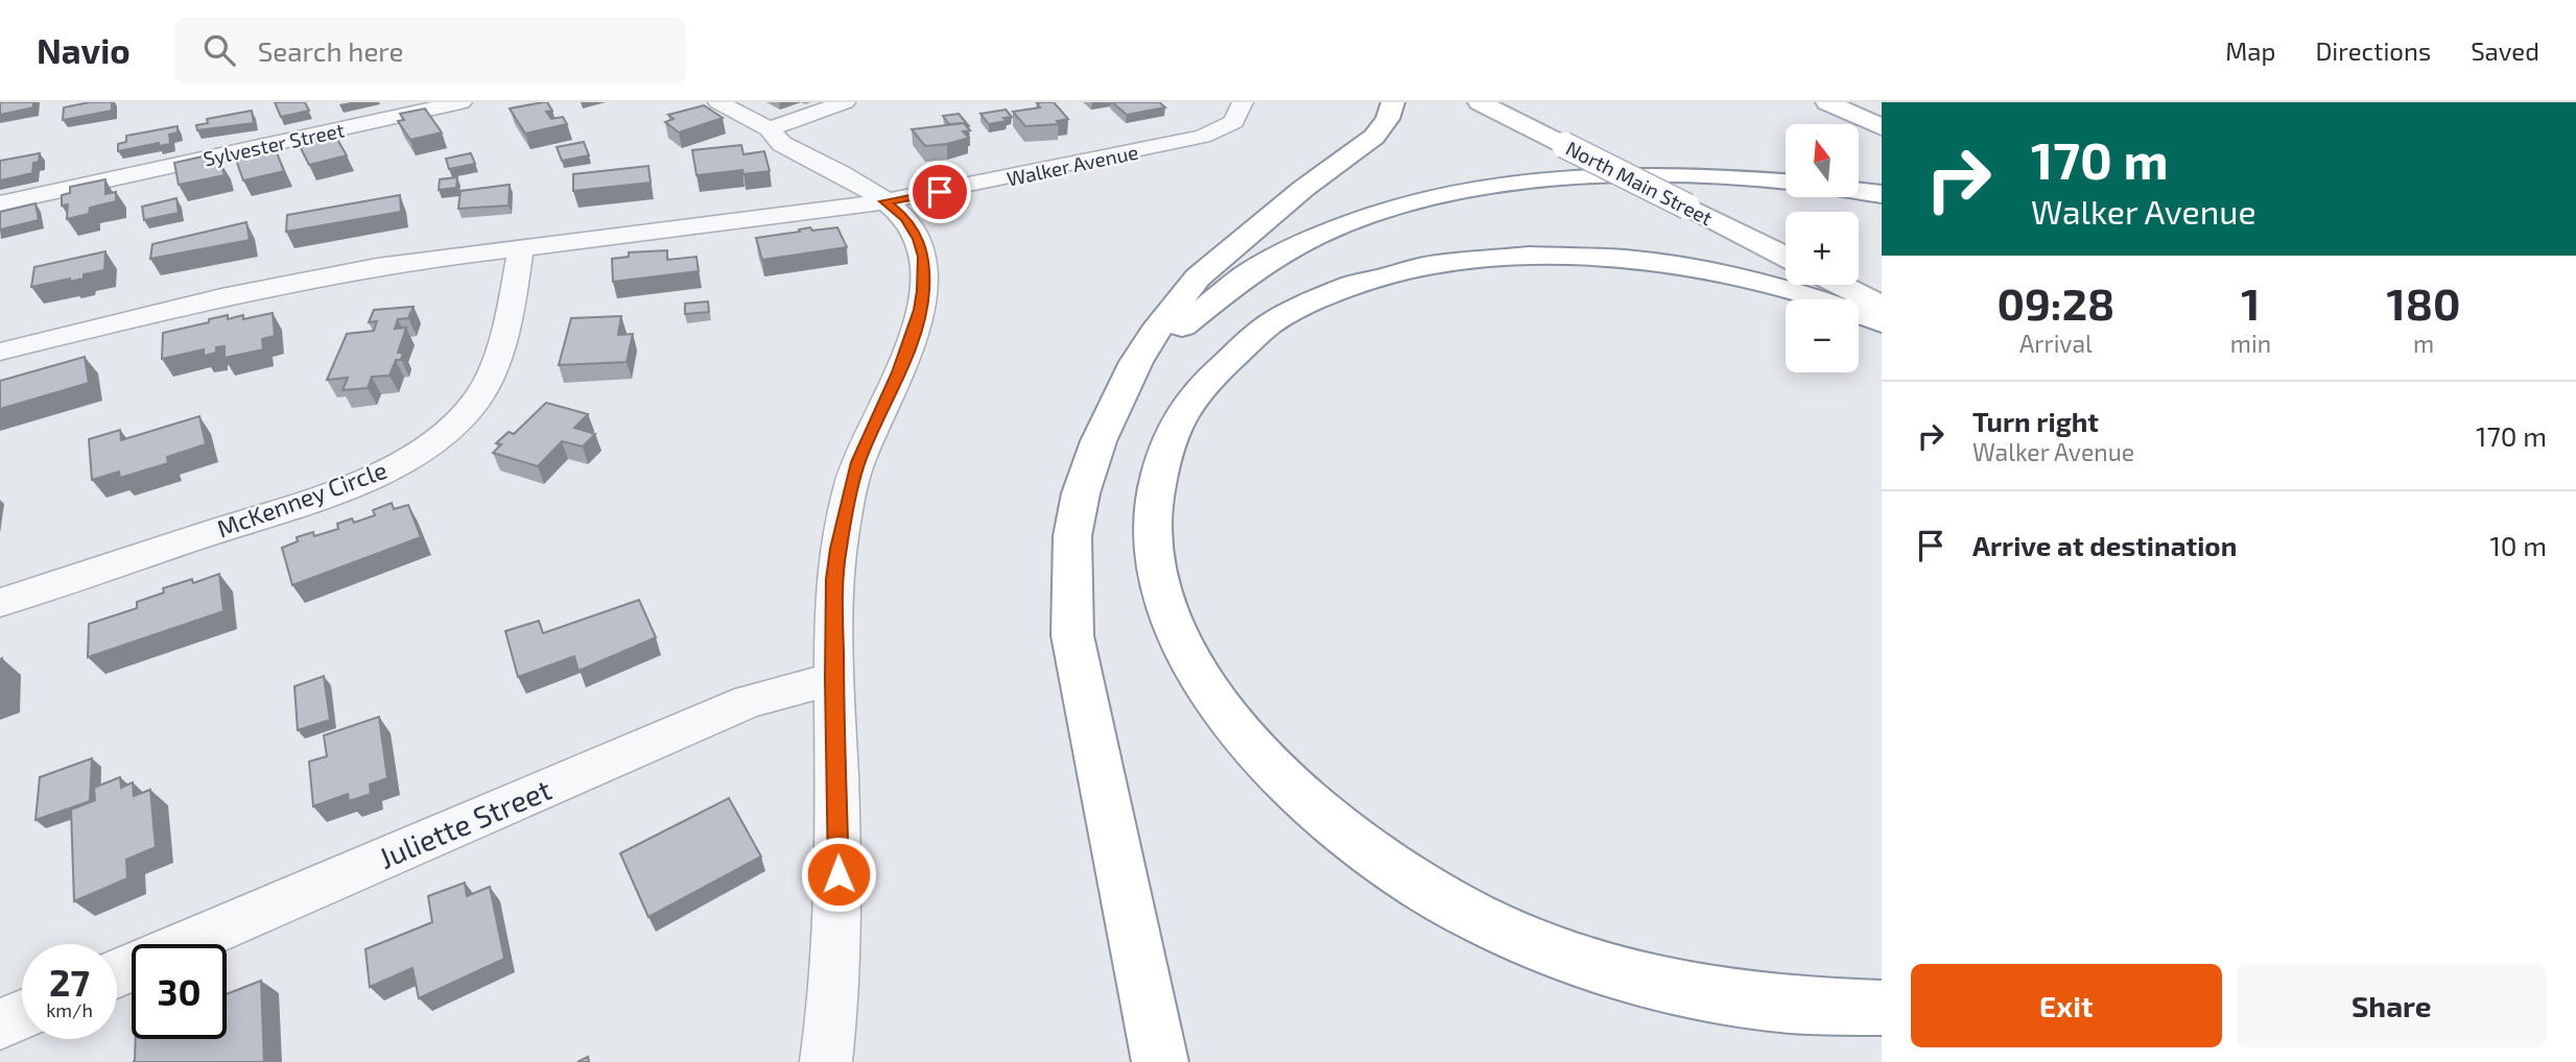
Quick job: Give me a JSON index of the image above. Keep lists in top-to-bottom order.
{
  "streets": {
    "main road": ["North Main Street"],
    "street": [
      "Sylvester Street",
      "Walker Avenue",
      "McKenney Circle",
      "Juliette Street"
    ]
  },
  "north": "top",
  "page": {
    "header": "Navio",
    "search": "Search here",
    "nav": ["Map", "Directions", "Saved"],
    "turn": ["170 m", "Walker Avenue"],
    "map_buttons": ["+", "−"],
    "eta": [
      "09:28",
      "Arrival",
      "1",
      "min",
      "180",
      "m"
    ],
    "list": [
      {
        "name": "Turn right",
        "note": "Walker Avenue",
        "value": "170 m"
      },
      {
        "name": "Arrive at destination",
        "value": "10 m"
      }
    ],
    "speed": "27 km/h",
    "limit": "30",
    "buttons": ["Exit", "Share"]
  }
}
